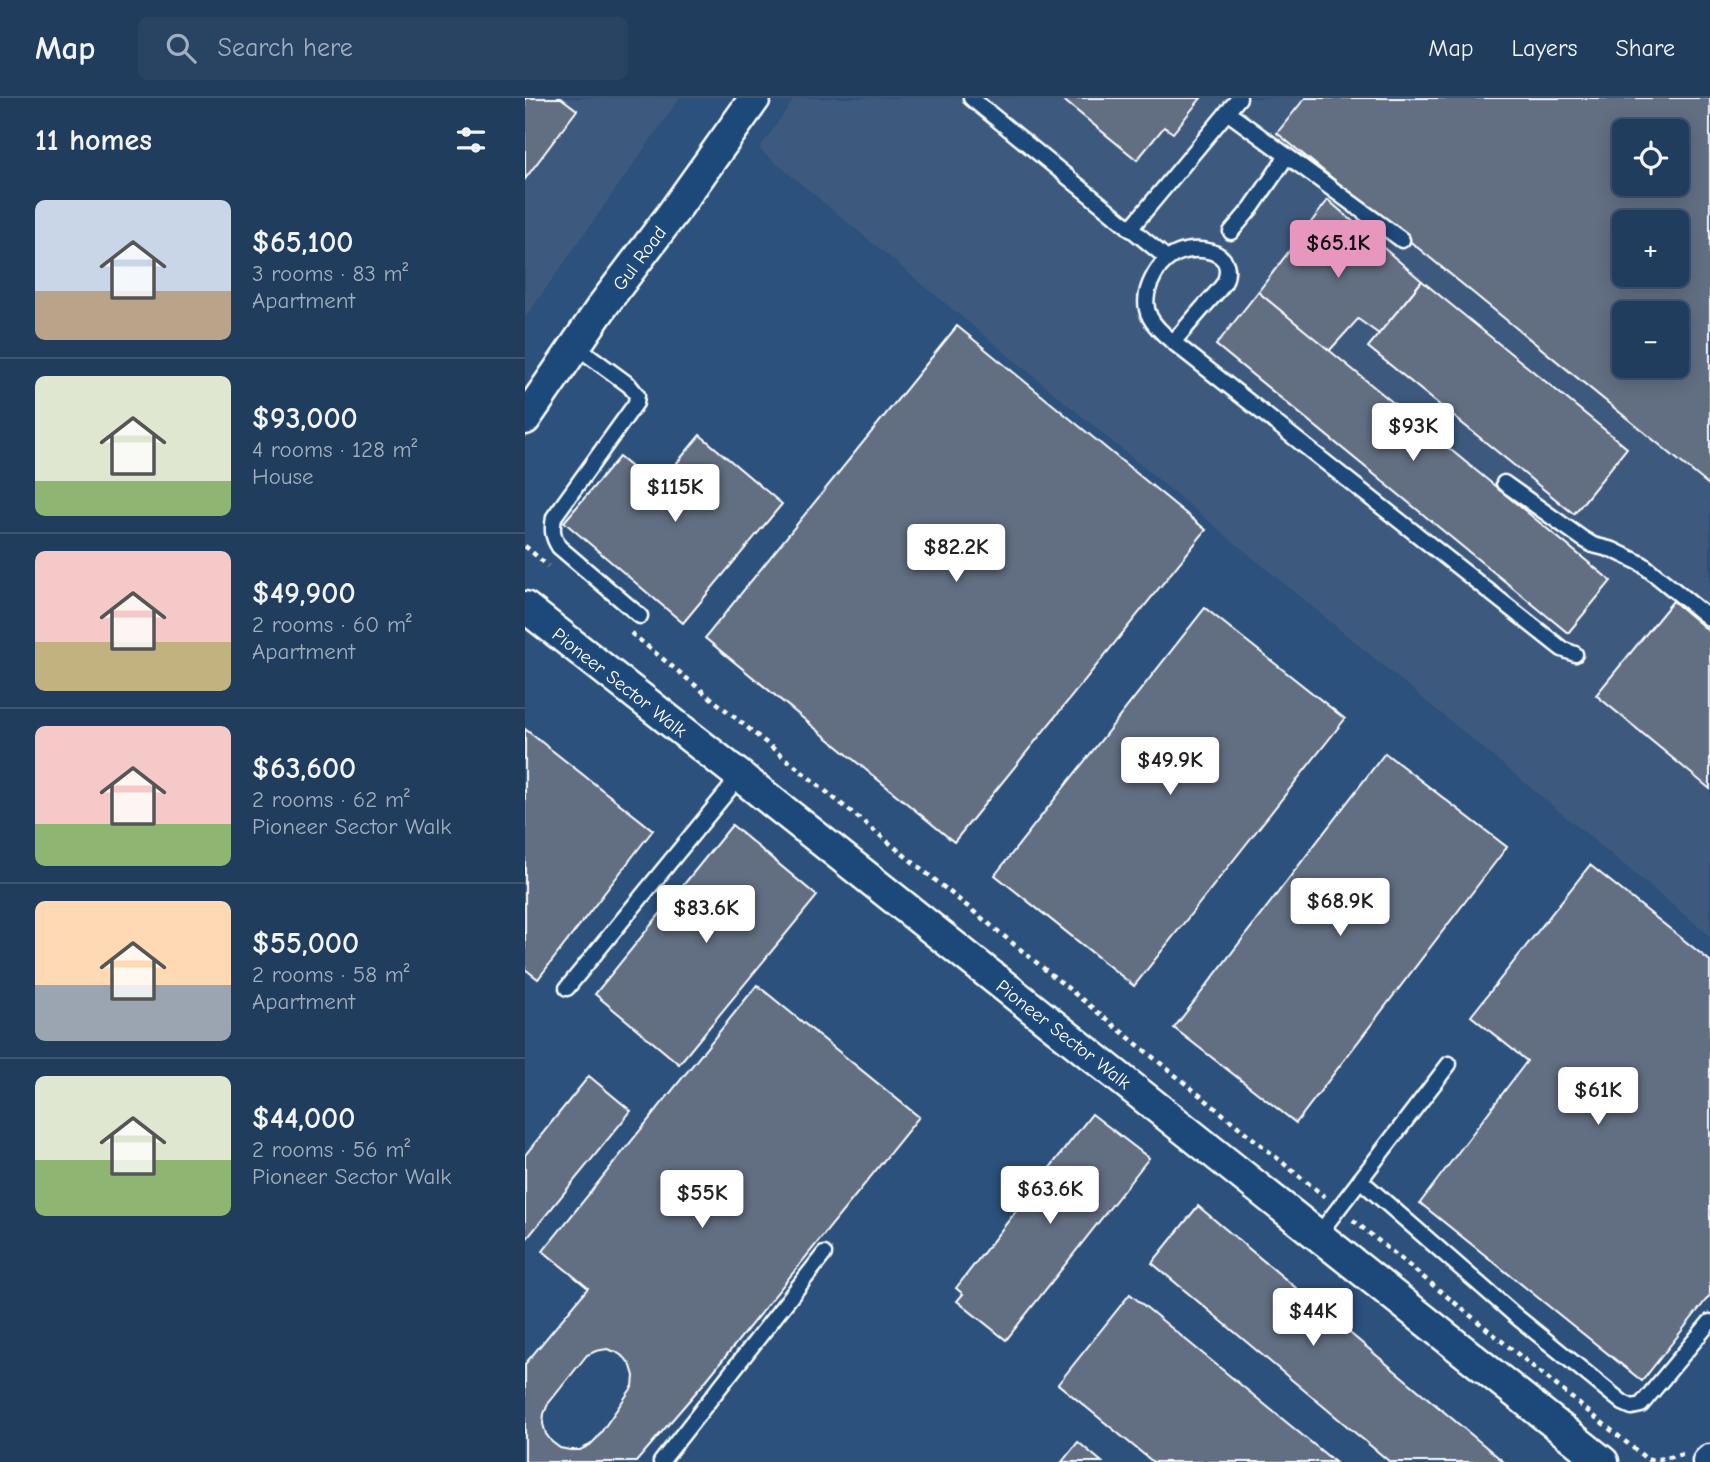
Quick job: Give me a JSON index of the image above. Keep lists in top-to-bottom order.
{
  "streets": {
    "street": ["Gul Road", "Pioneer Sector Walk"]
  },
  "page": {
    "header": "Map",
    "search": "Search here",
    "nav": ["Map", "Layers", "Share"],
    "heading": "11 homes",
    "map_buttons": ["+", "−"],
    "list": [
      {
        "name": "$65,100",
        "note": "3 rooms · 83 m² · Apartment"
      },
      {
        "name": "$93,000",
        "note": "4 rooms · 128 m² · House"
      },
      {
        "name": "$49,900",
        "note": "2 rooms · 60 m² · Apartment"
      },
      {
        "name": "$63,600",
        "note": "2 rooms · 62 m² · Pioneer Sector Walk"
      },
      {
        "name": "$55,000",
        "note": "2 rooms · 58 m² · Apartment"
      },
      {
        "name": "$44,000",
        "note": "2 rooms · 56 m² · Pioneer Sector Walk"
      }
    ],
    "price": [
      "$65.1K",
      "$93K",
      "$115K",
      "$82.2K",
      "$49.9K",
      "$68.9K",
      "$83.6K",
      "$61K",
      "$63.6K",
      "$55K",
      "$44K"
    ]
  }
}
